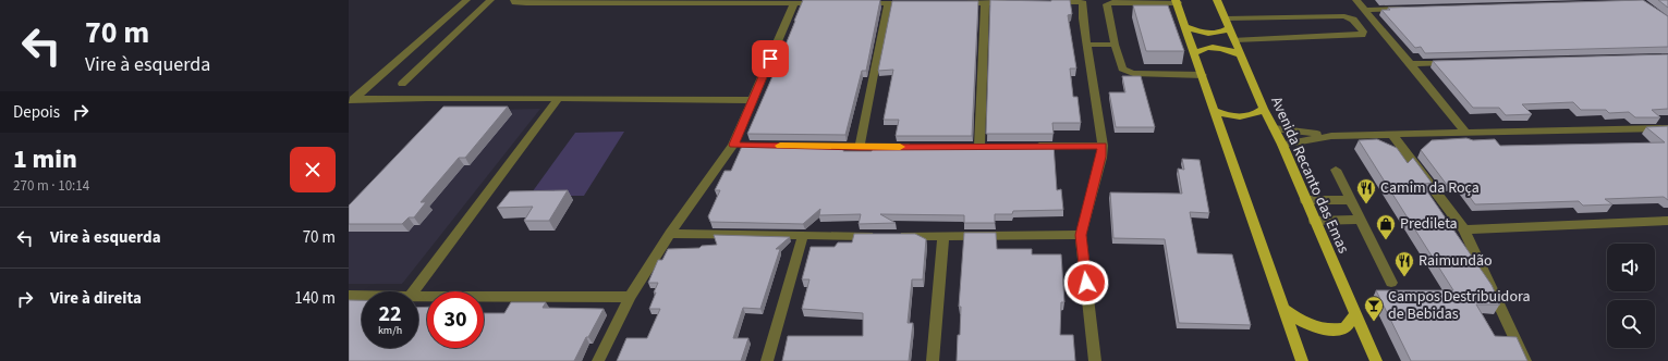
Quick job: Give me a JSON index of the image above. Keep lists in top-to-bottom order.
{
  "streets": {
    "main road": ["Avenida Recanto das Emas"]
  },
  "places": {
    "restaurant": ["Camim da Roça", "Raimundão"],
    "shop": ["Predileta"],
    "bar": ["Campos Destribuidora de Bebidas"]
  },
  "page": {
    "turn": ["70 m", "Vire à esquerda"],
    "then": "Depois",
    "heading": ["1 min", "270 m · 10:14"],
    "list": [
      {
        "name": "Vire à esquerda",
        "value": "70 m"
      },
      {
        "name": "Vire à direita",
        "value": "140 m"
      }
    ],
    "speed": "22 km/h",
    "limit": "30"
  }
}
